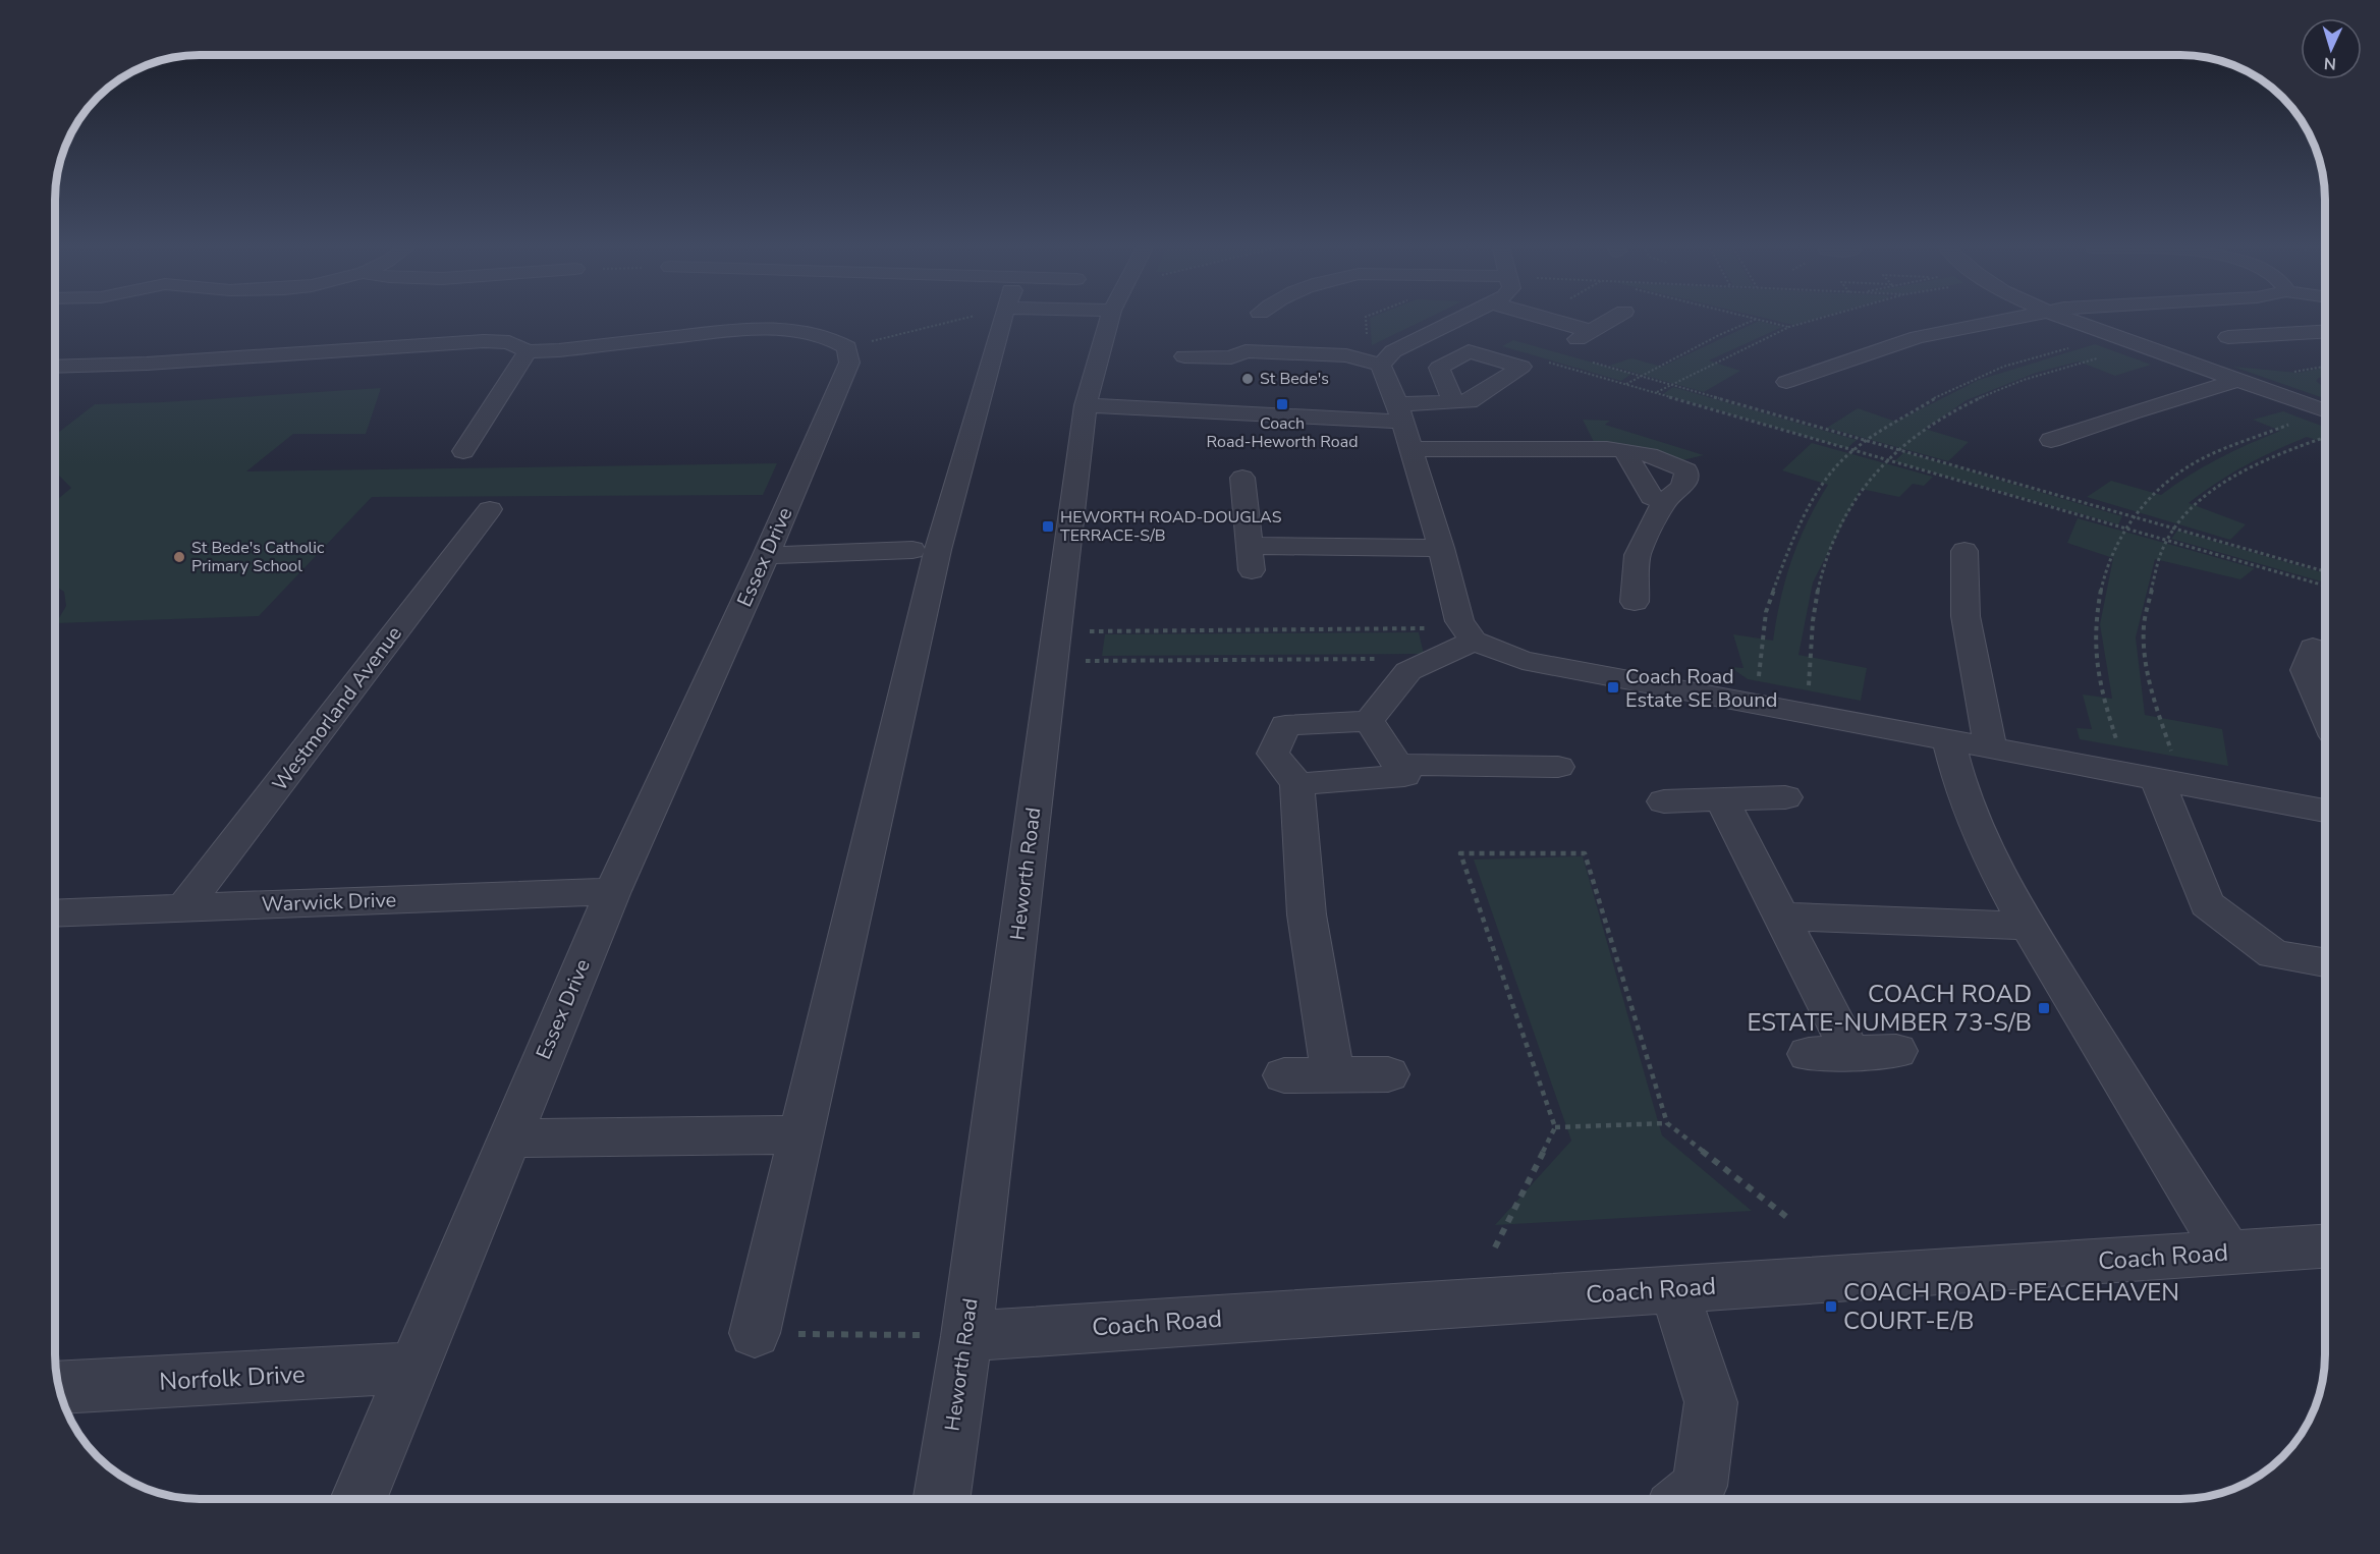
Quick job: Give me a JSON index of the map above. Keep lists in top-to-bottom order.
{
  "streets": {
    "street": [
      "Essex Drive",
      "Westmorland Avenue",
      "Heworth Road",
      "Warwick Drive",
      "Coach Road",
      "Norfolk Drive"
    ]
  },
  "crossings": [
    ["Essex Drive", "Warwick Drive"],
    ["Essex Drive", "Norfolk Drive"],
    ["Westmorland Avenue", "Warwick Drive"],
    ["Heworth Road", "Coach Road"]
  ],
  "places": {
    "other": ["St Bede's", "St Bede's Catholic Primary School"],
    "transit": [
      "Coach Road-Heworth Road",
      "HEWORTH ROAD-DOUGLAS TERRACE-S/B",
      "Coach Road Estate SE Bound",
      "COACH ROAD ESTATE-NUMBER 73-S/B",
      "COACH ROAD-PEACEHAVEN COURT-E/B"
    ]
  },
  "north": "bottom"
}
